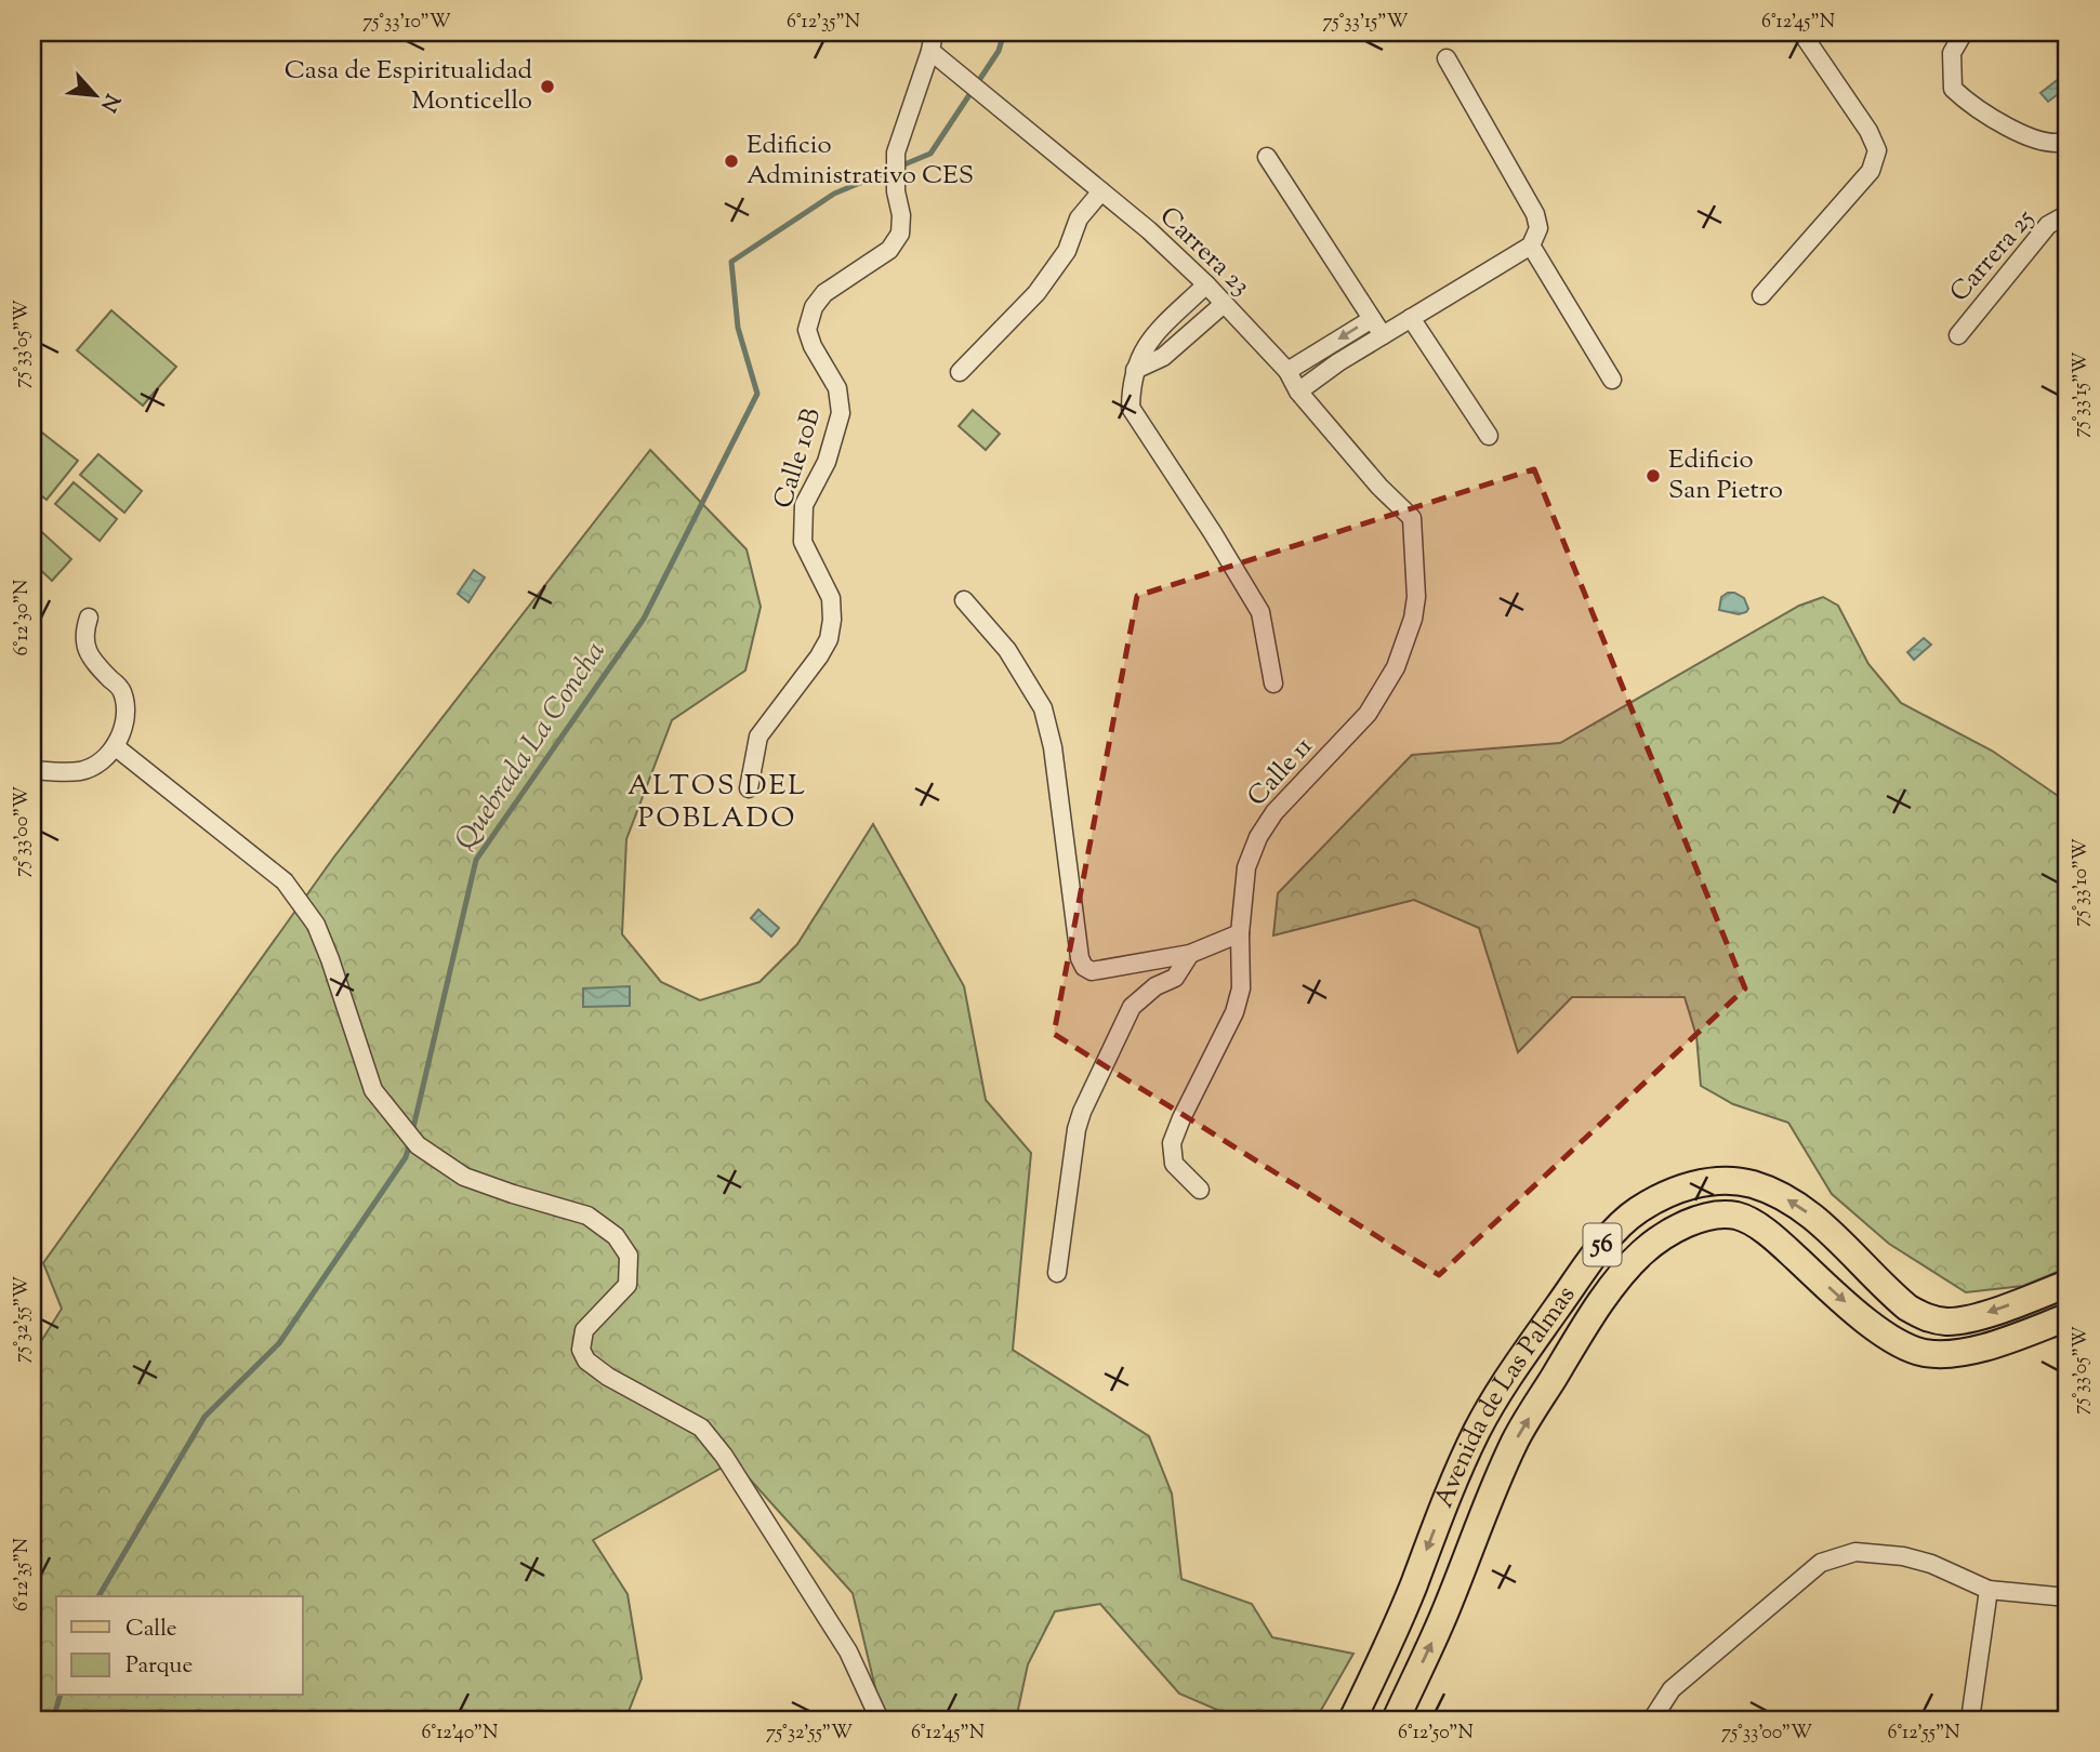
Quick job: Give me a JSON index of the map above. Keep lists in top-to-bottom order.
{
  "streets": {
    "main road": ["56", "Avenida de Las Palmas"],
    "street": [
      "Carrera 23",
      "Carrera 25",
      "Calle 10B",
      "Calle 11"
    ]
  },
  "crossings": [
    ["Carrera 23", "Calle 10B"],
    ["Carrera 23", "Calle 11"]
  ],
  "districts": ["ALTOS DEL POBLADO"],
  "water": ["Quebrada La Concha"],
  "places": ["Casa de Espiritualidad Monticello", "Edificio Administrativo CES", "Edificio San Pietro"],
  "legend": ["Calle", "Parque"],
  "north": "bottom right",
  "coordinates": [
    "75°33'10\"W",
    "6°12'35\"N",
    "75°33'15\"W",
    "6°12'45\"N",
    "75°33'05\"W",
    "6°12'30\"N",
    "75°33'00\"W",
    "75°32'55\"W",
    "6°12'40\"N",
    "6°12'50\"N",
    "6°12'55\"N"
  ]
}
